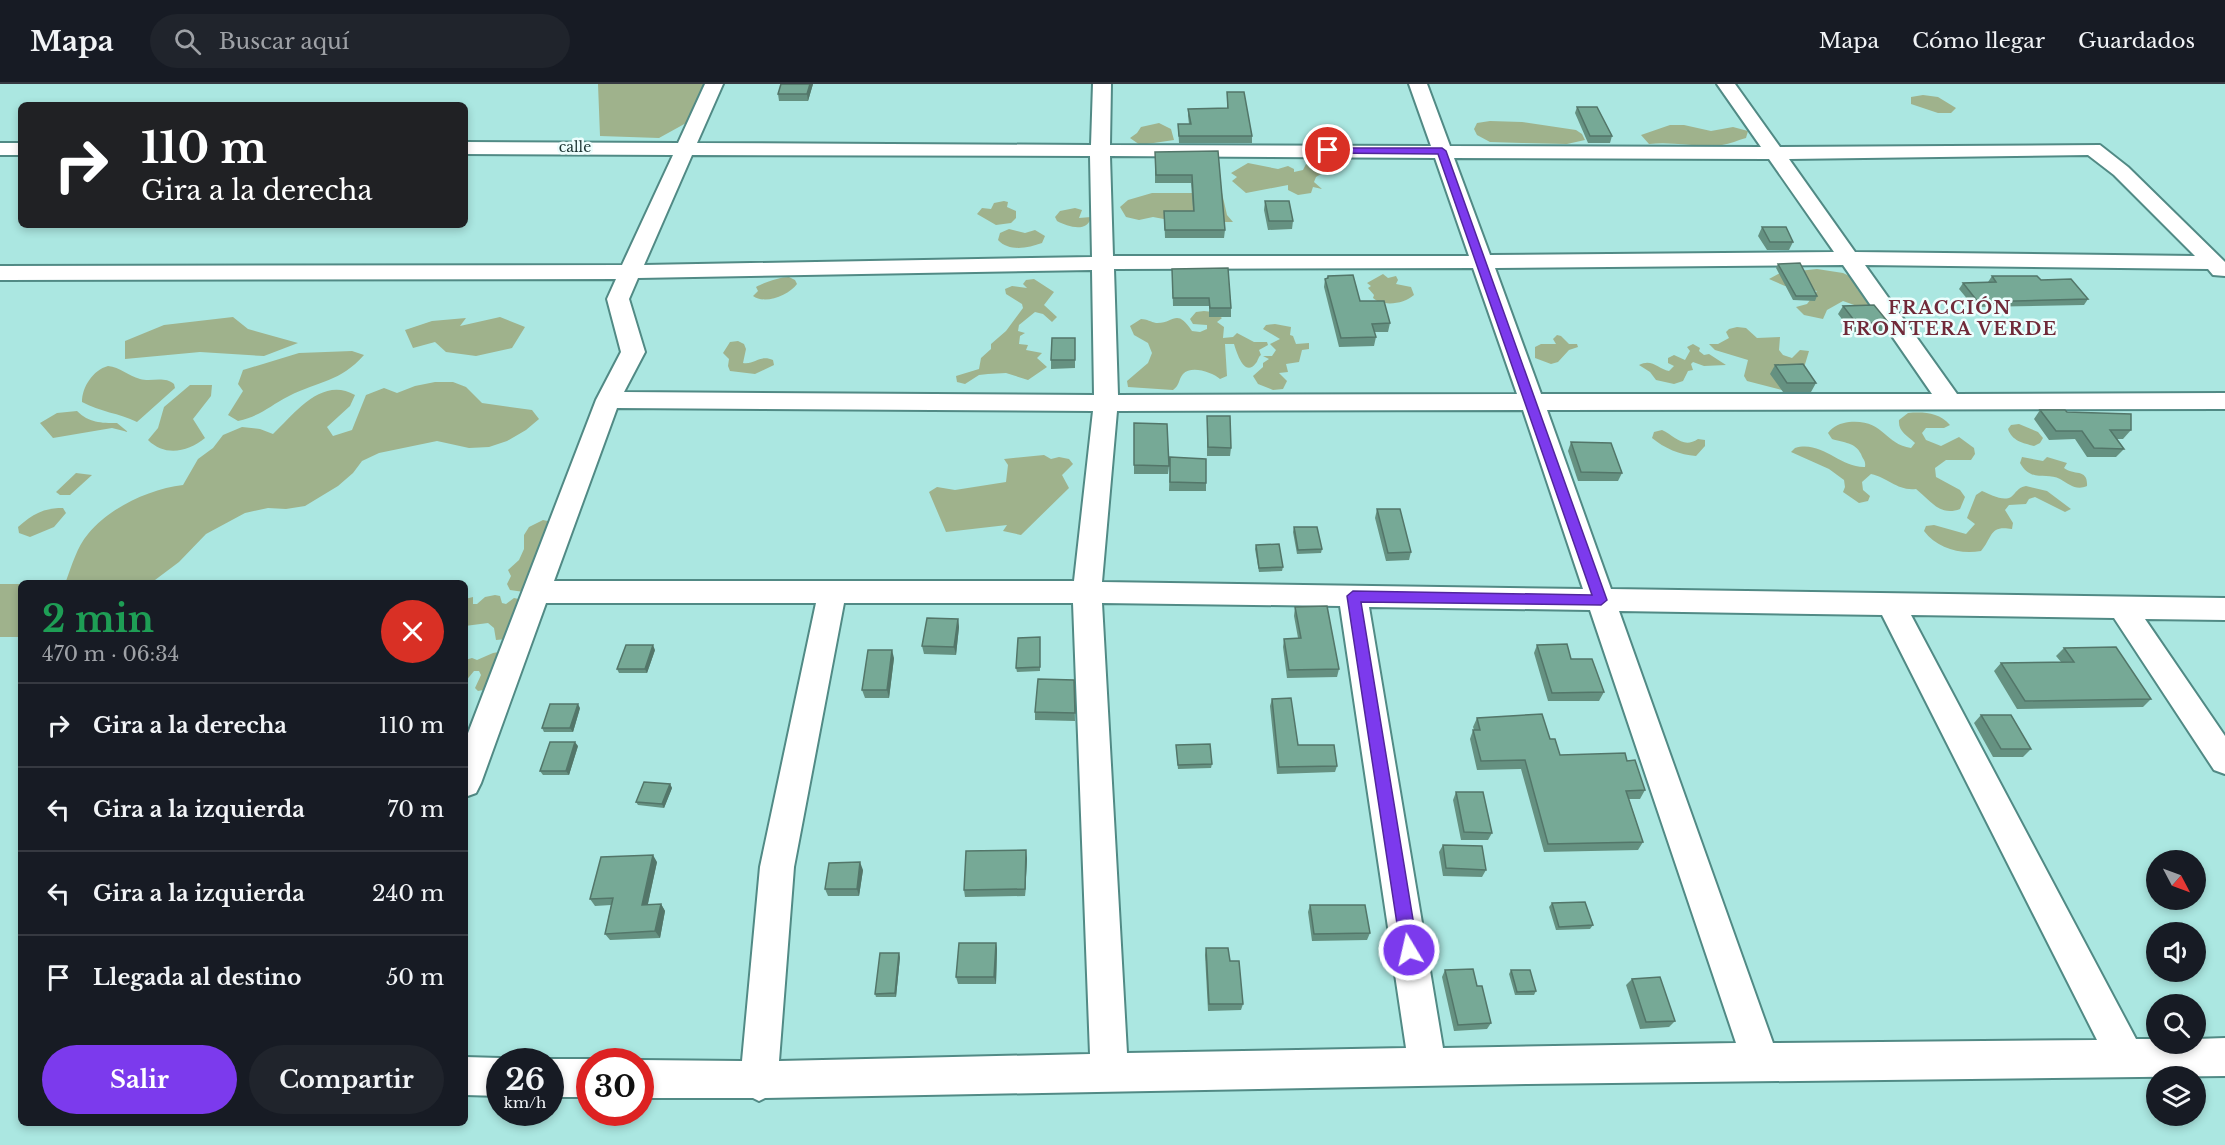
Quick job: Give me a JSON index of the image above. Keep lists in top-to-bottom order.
{
  "streets": {
    "street": ["calle"]
  },
  "districts": ["FRACCIÓN FRONTERA VERDE"],
  "north": "bottom right",
  "page": {
    "header": "Mapa",
    "search": "Buscar aquí",
    "nav": ["Mapa", "Cómo llegar", "Guardados"],
    "turn": ["110 m", "Gira a la derecha"],
    "heading": ["2 min", "470 m · 06:34"],
    "list": [
      {
        "name": "Gira a la derecha",
        "value": "110 m"
      },
      {
        "name": "Gira a la izquierda",
        "value": "70 m"
      },
      {
        "name": "Gira a la izquierda",
        "value": "240 m"
      },
      {
        "name": "Llegada al destino",
        "value": "50 m"
      }
    ],
    "buttons": ["Salir", "Compartir"],
    "speed": "26 km/h",
    "limit": "30"
  }
}
